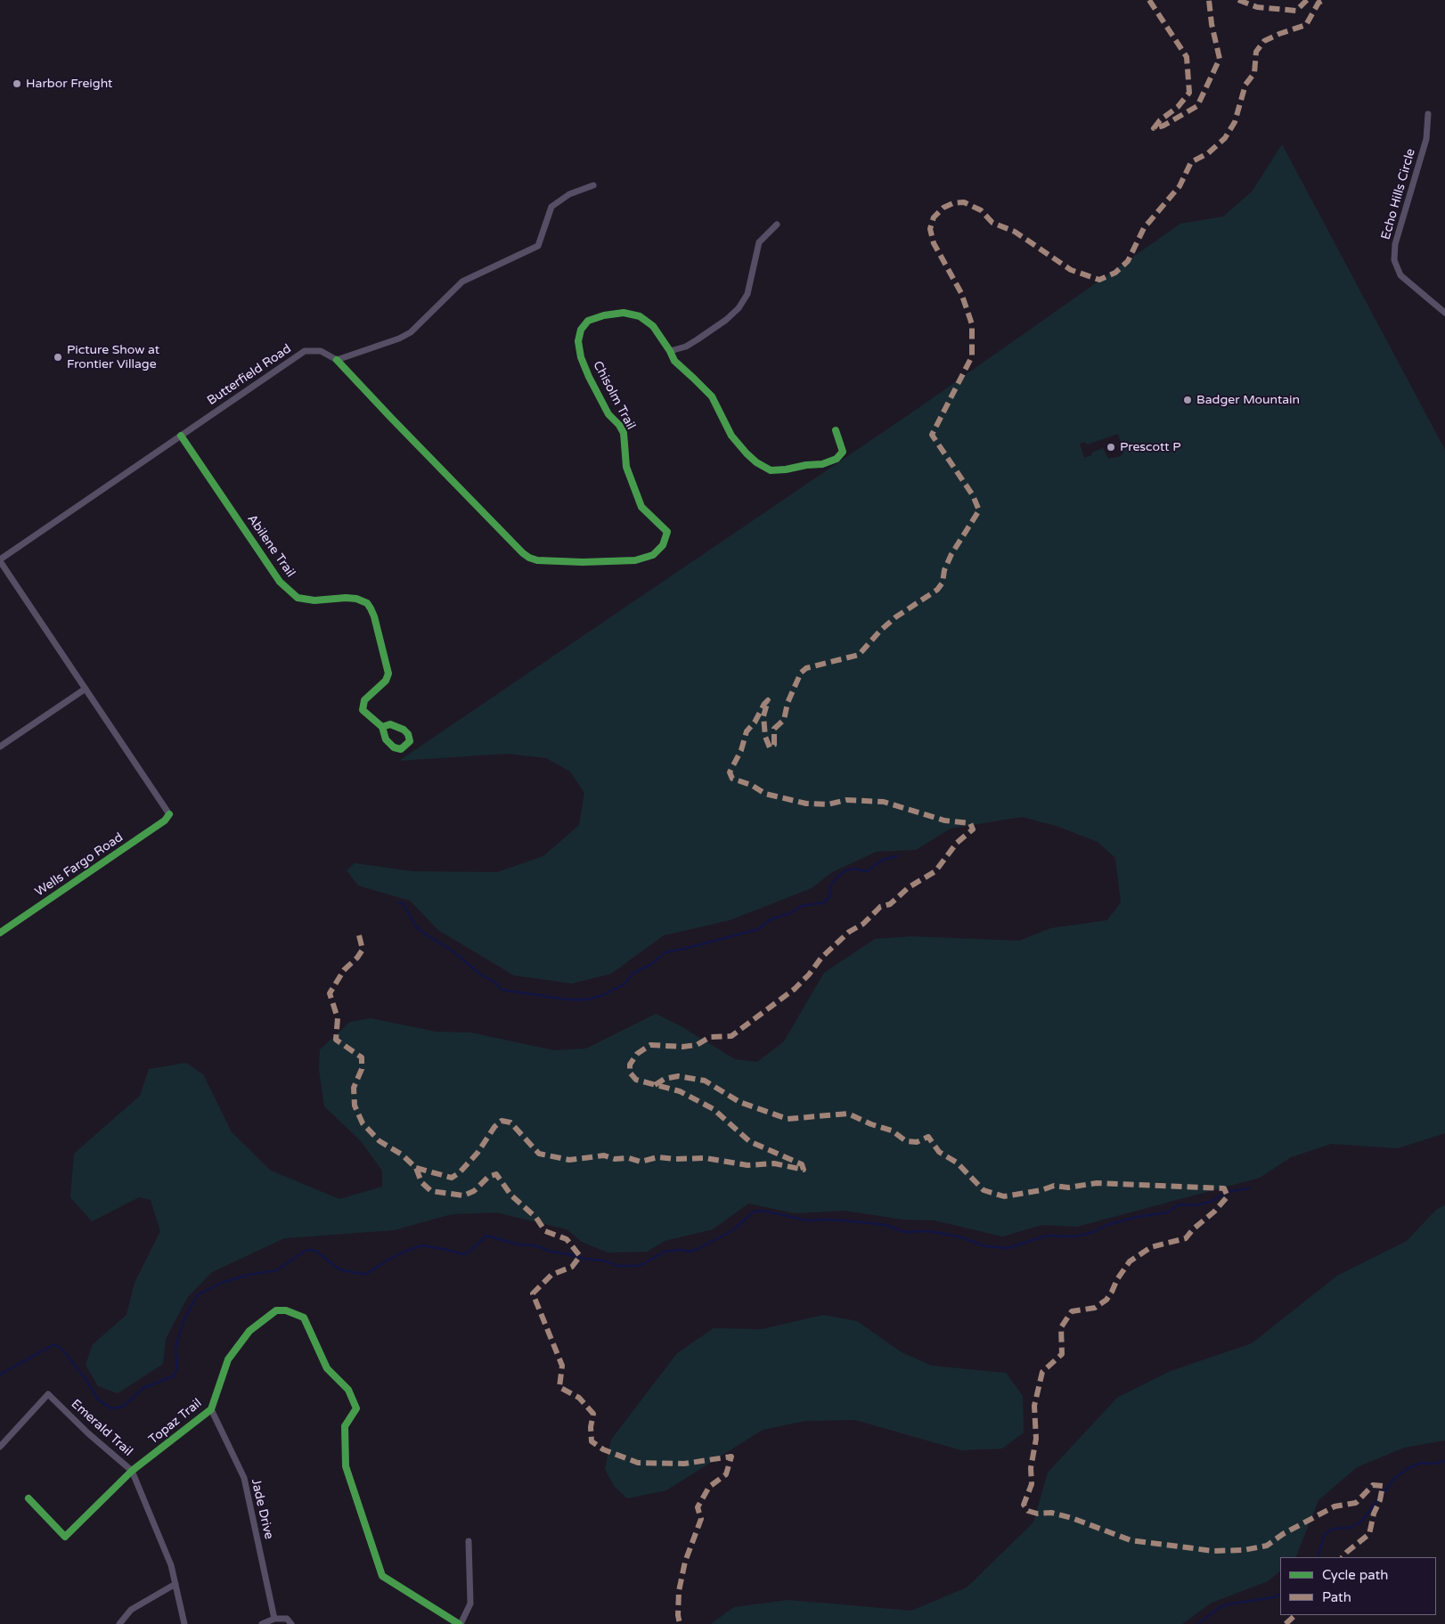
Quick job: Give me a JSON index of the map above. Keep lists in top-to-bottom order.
{
  "streets": {
    "street": [
      "Echo Hills Circle",
      "Butterfield Road",
      "Chisolm Trail",
      "Abilene Trail",
      "Wells Fargo Road",
      "Topaz Trail",
      "Emerald Trail",
      "Jade Drive"
    ]
  },
  "crossings": [
    ["Butterfield Road", "Chisolm Trail"],
    ["Butterfield Road", "Abilene Trail"],
    ["Butterfield Road", "Wells Fargo Road"],
    ["Topaz Trail", "Emerald Trail"],
    ["Topaz Trail", "Jade Drive"]
  ],
  "places": [
    "Harbor Freight",
    "Picture Show at Frontier Village",
    "Badger Mountain",
    "Prescott P"
  ],
  "legend": ["Cycle path", "Path"]
}
